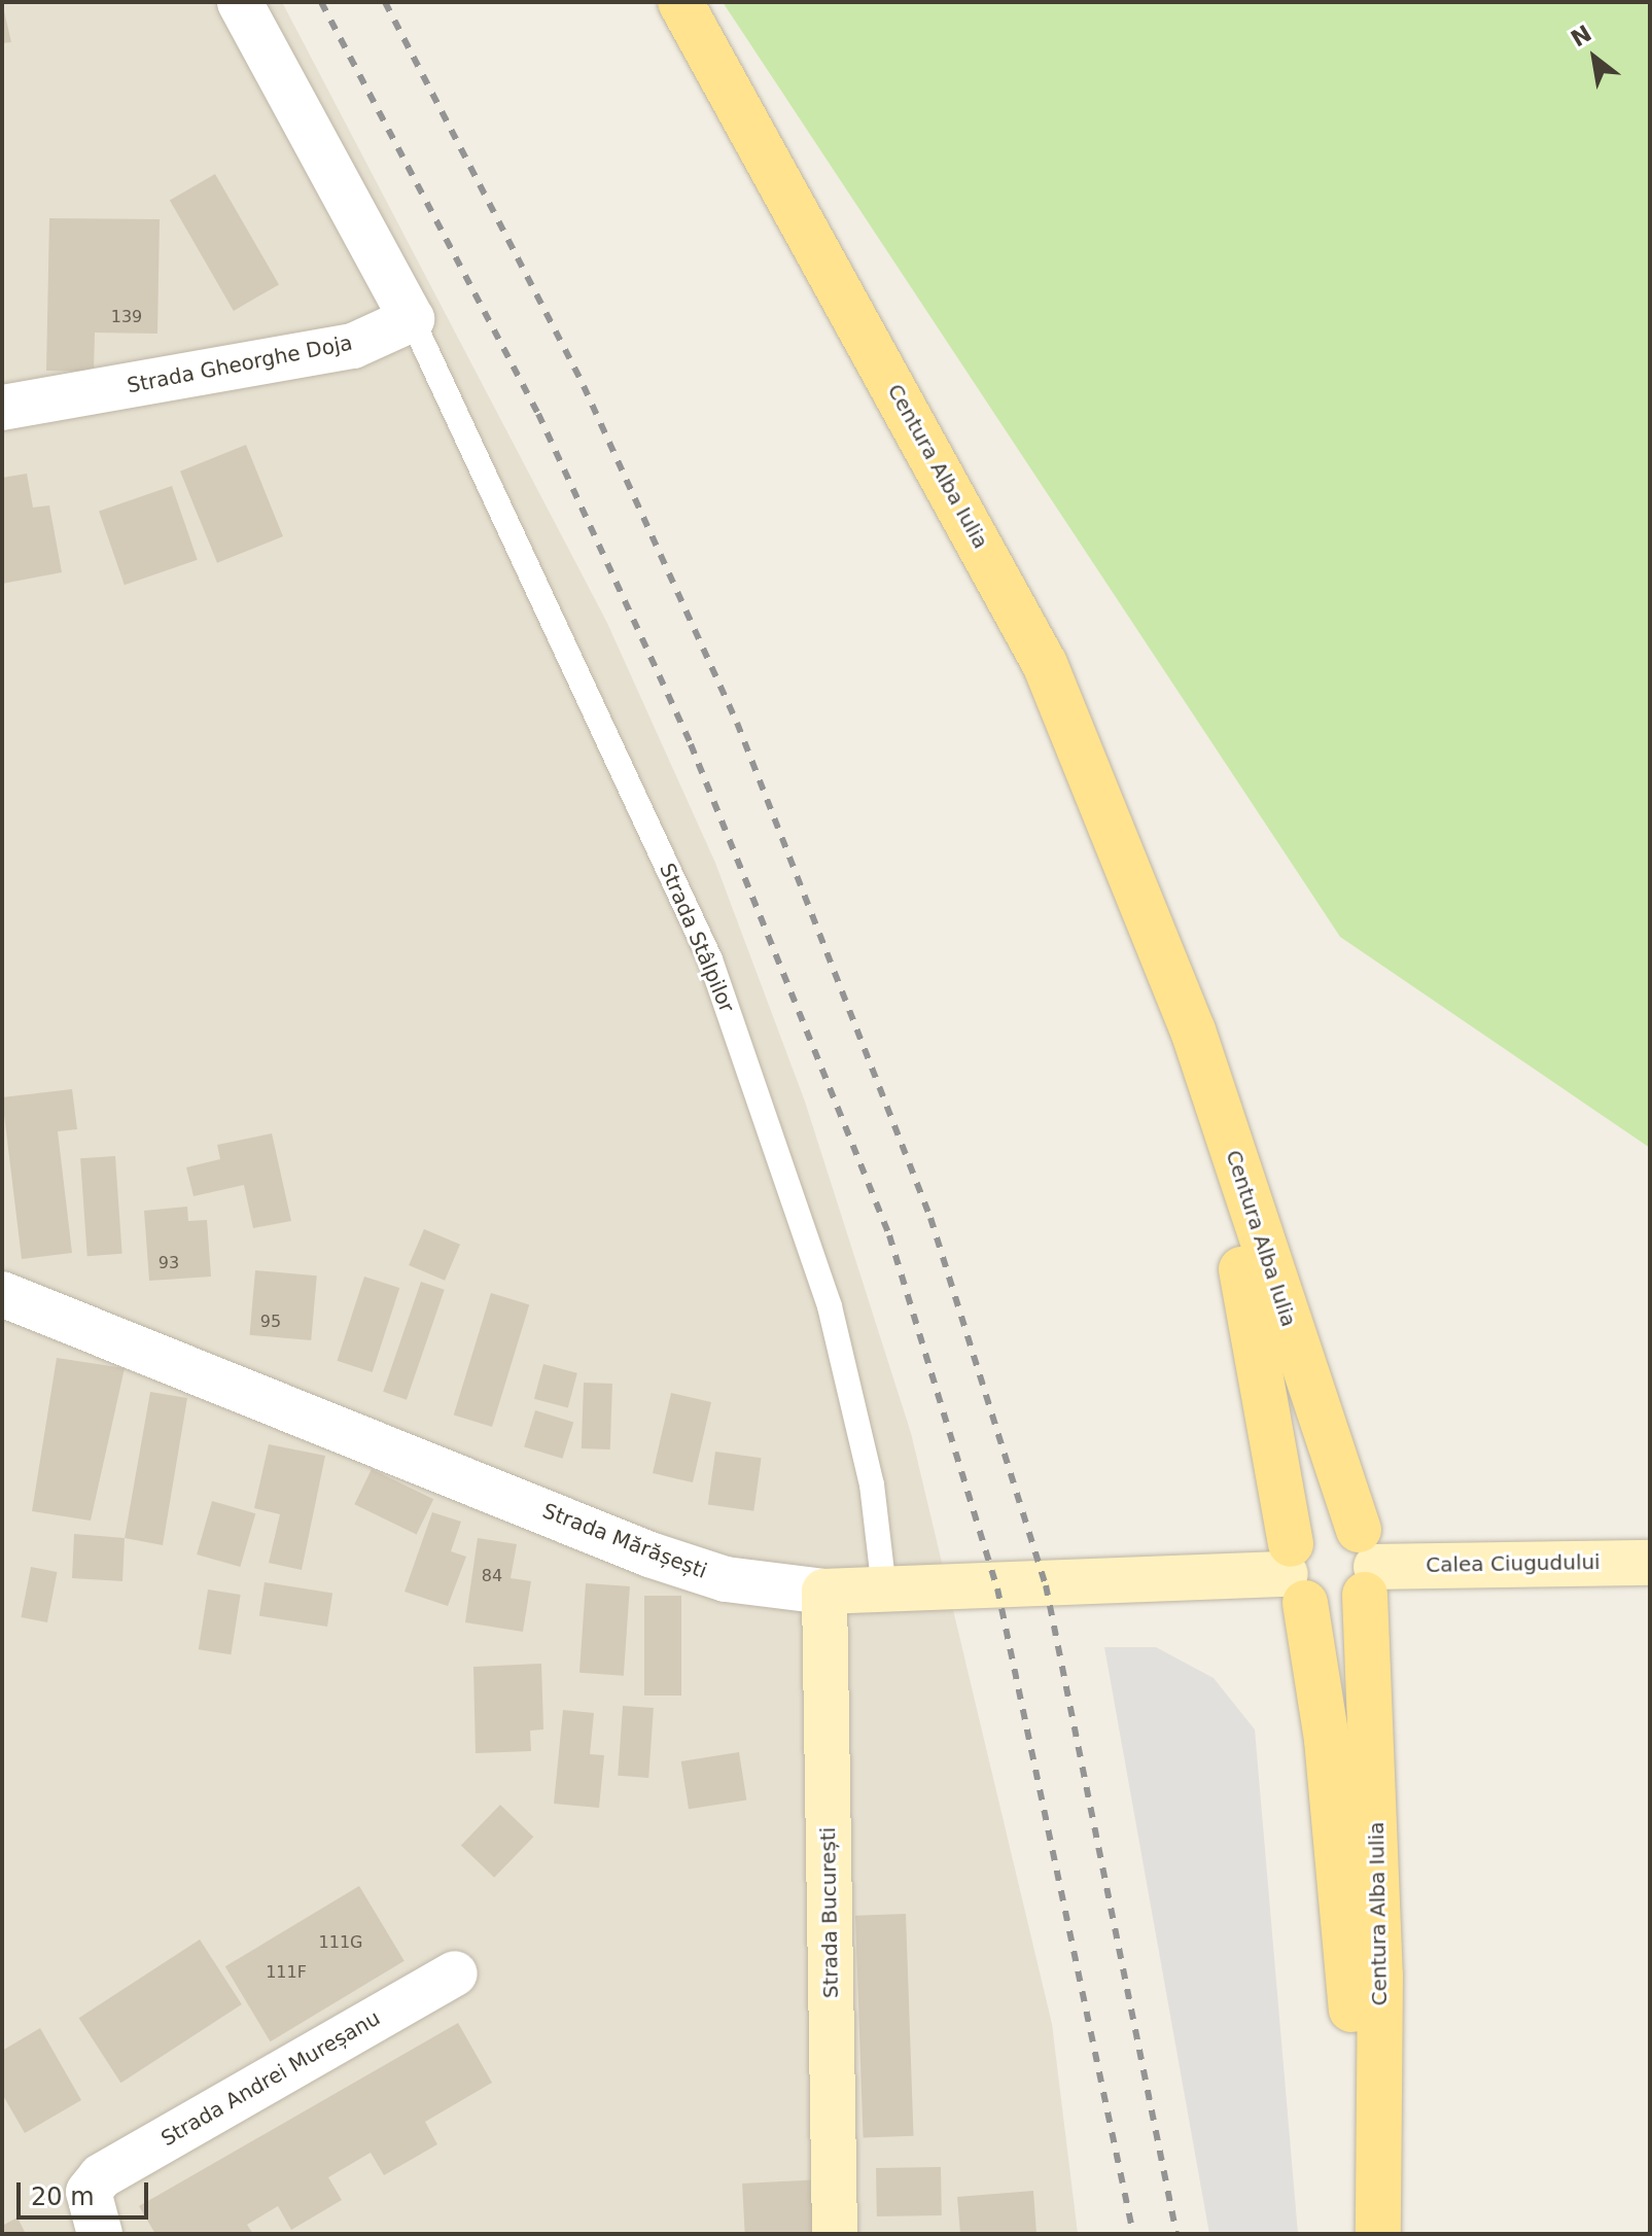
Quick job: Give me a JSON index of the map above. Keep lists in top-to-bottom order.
{
  "streets": {
    "main road": [
      "Centura Alba Iulia",
      "Strada Mărășești",
      "Calea Ciugudului",
      "Strada București"
    ],
    "street": ["Strada Gheorghe Doja", "Strada Andrei Mureșanu"],
    "lane": ["Strada Stâlpilor"]
  },
  "crossings": [
    ["Strada Gheorghe Doja", "Strada Stâlpilor"],
    ["Centura Alba Iulia", "Strada Mărășești"],
    ["Centura Alba Iulia", "Calea Ciugudului"],
    ["Strada Stâlpilor", "Strada Mărășești"],
    ["Strada Mărășești", "Strada București"]
  ],
  "house_numbers": [
    "139",
    "93",
    "95",
    "84",
    "111G",
    "111F"
  ],
  "scale_bar": "20 m",
  "north": "top left"
}
